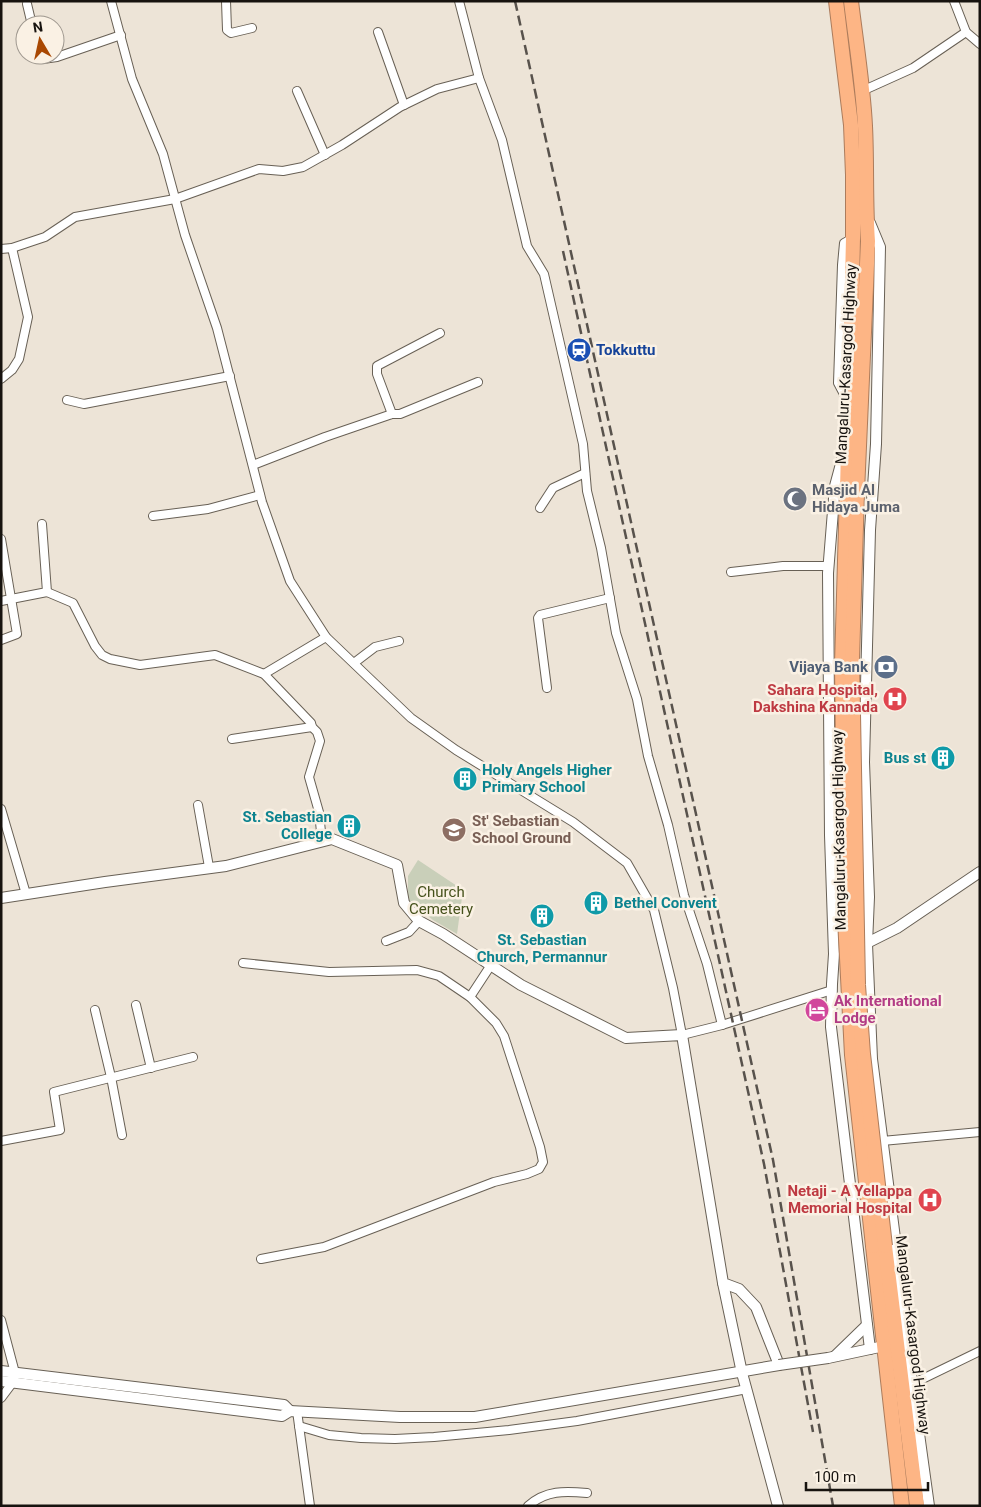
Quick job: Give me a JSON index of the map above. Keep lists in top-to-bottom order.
{
  "streets": {
    "highway": ["Mangaluru-Kasargod Highway"]
  },
  "parks": ["Church Cemetery"],
  "places": {
    "station": ["Tokkuttu"],
    "mosque": ["Masjid Al Hidaya Juma"],
    "bank": ["Vijaya Bank"],
    "hospital": ["Sahara Hospital, Dakshina Kannada", "Netaji - A Yellappa Memorial Hospital"],
    "building": [
      "Bus st",
      "Holy Angels Higher Primary School",
      "St. Sebastian College",
      "Bethel Convent",
      "St. Sebastian Church, Permannur"
    ],
    "school or university": ["St' Sebastian School Ground"],
    "hotel": ["Ak International Lodge"]
  },
  "scale_bar": "100 m",
  "north": "top"
}
